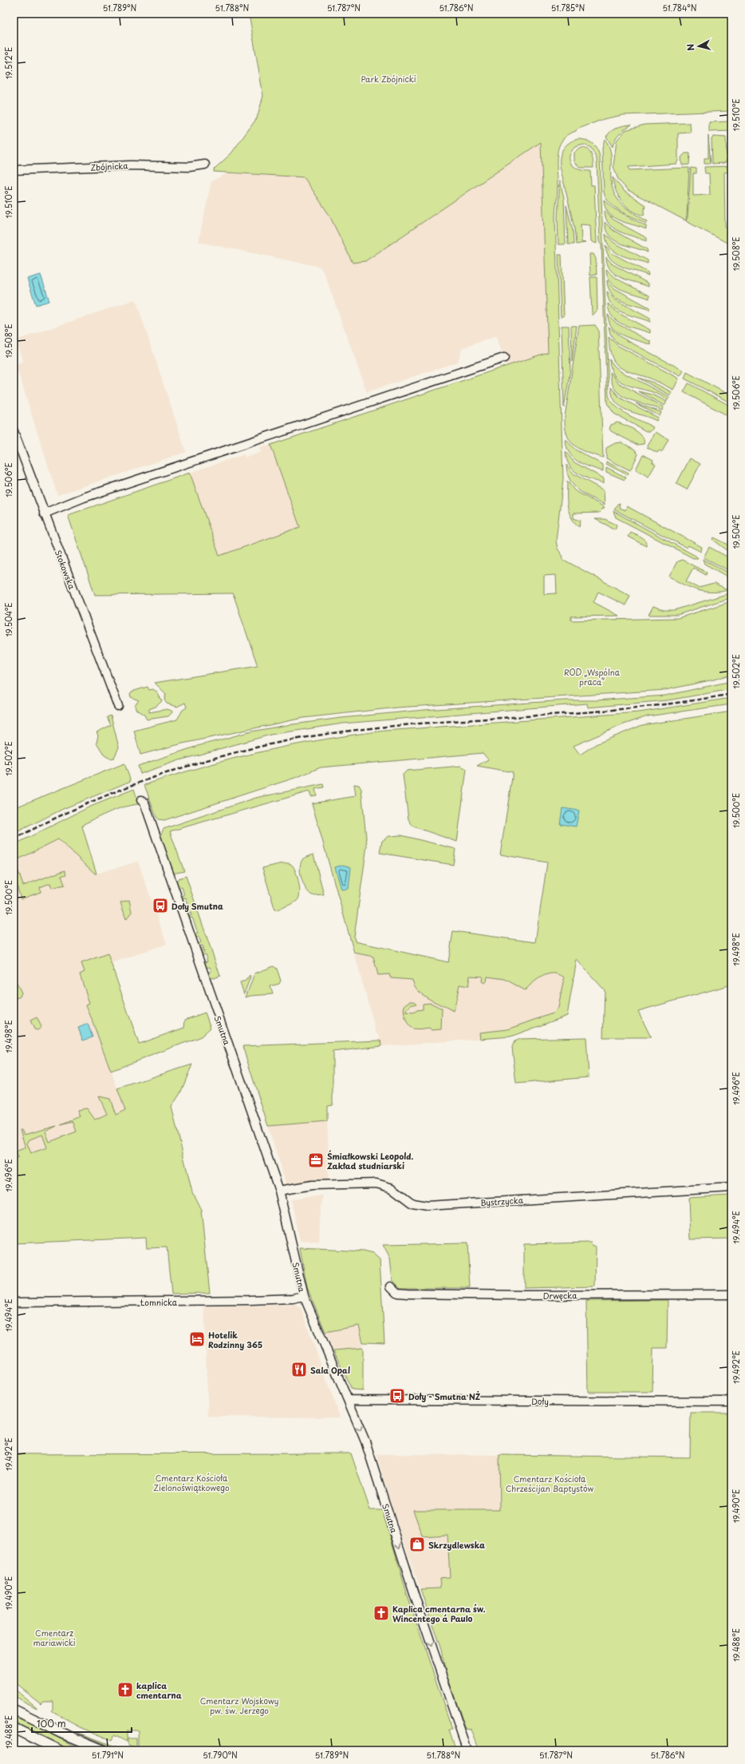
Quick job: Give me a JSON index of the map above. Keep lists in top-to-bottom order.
{
  "streets": {
    "street": [
      "Zbójnicka",
      "Stokowska",
      "Smutna",
      "Bystrzycka",
      "Drwęcka",
      "Łomnicka",
      "Doły"
    ]
  },
  "crossings": [
    ["Smutna", "Bystrzycka"],
    ["Smutna", "Łomnicka"],
    ["Smutna", "Doły"]
  ],
  "one_way": ["Smutna"],
  "parks": [
    "Park Zbójnicki",
    "ROD „Wspólna praca”",
    "Cmentarz Kościoła Zielonoświątkowego",
    "Cmentarz Kościoła Chrześcijan Baptystów",
    "Cmentarz mariawicki",
    "Cmentarz Wojskowy pw. św. Jerzego"
  ],
  "places": {
    "bus stop": ["Doły Smutna", "Doły - Smutna NŻ"],
    "office": ["Śmiałkowski Leopold. Zakład studniarski"],
    "hotel": ["Hotelik Rodzinny 365"],
    "restaurant": ["Sala Opal"],
    "shop": ["Skrzydlewska"],
    "church": ["Kaplica cmentarna św. Wincentego á Paulo", "kaplica cmentarna"]
  },
  "scale_bar": "100 m",
  "north": "left",
  "coordinates": [
    "51.789°N",
    "51.788°N",
    "51.787°N",
    "51.786°N",
    "51.785°N",
    "51.784°N",
    "19.512°E",
    "19.510°E",
    "19.508°E",
    "19.506°E",
    "19.504°E",
    "19.502°E",
    "19.500°E",
    "19.498°E",
    "19.496°E",
    "19.494°E",
    "19.492°E",
    "19.490°E",
    "19.488°E",
    "51.791°N",
    "51.790°N"
  ]
}
